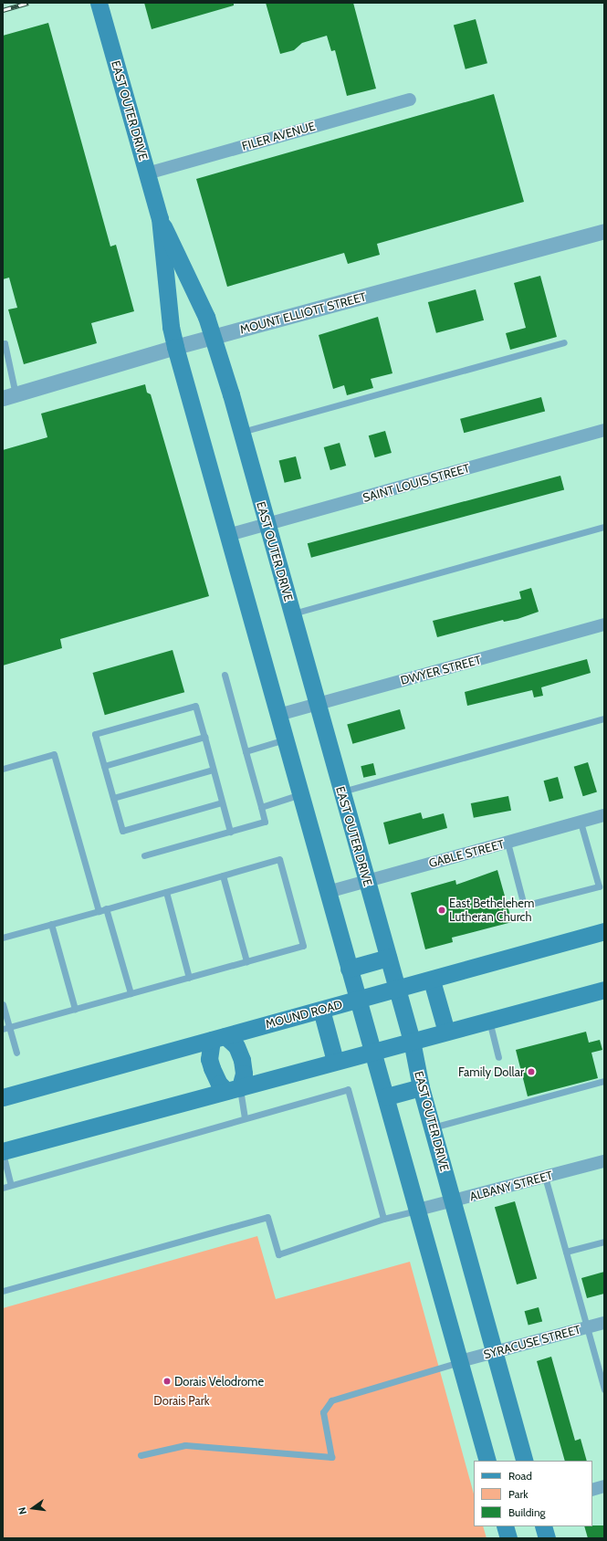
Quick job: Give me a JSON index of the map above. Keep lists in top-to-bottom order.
{
  "streets": {
    "main road": ["EAST OUTER DRIVE", "MOUND ROAD"],
    "street": [
      "FILER AVENUE",
      "MOUNT ELLIOTT STREET",
      "SAINT LOUIS STREET",
      "DWYER STREET",
      "GABLE STREET",
      "ALBANY STREET",
      "SYRACUSE STREET"
    ]
  },
  "crossings": [
    ["EAST OUTER DRIVE", "FILER AVENUE"],
    ["EAST OUTER DRIVE", "MOUNT ELLIOTT STREET"],
    ["EAST OUTER DRIVE", "SAINT LOUIS STREET"],
    ["EAST OUTER DRIVE", "DWYER STREET"],
    ["EAST OUTER DRIVE", "GABLE STREET"],
    ["EAST OUTER DRIVE", "MOUND ROAD"],
    ["EAST OUTER DRIVE", "ALBANY STREET"],
    ["EAST OUTER DRIVE", "SYRACUSE STREET"]
  ],
  "parks": ["Dorais Park"],
  "places": ["East Bethelehem Lutheran Church", "Family Dollar", "Dorais Velodrome"],
  "legend": ["Road", "Park", "Building"],
  "north": "left"
}
